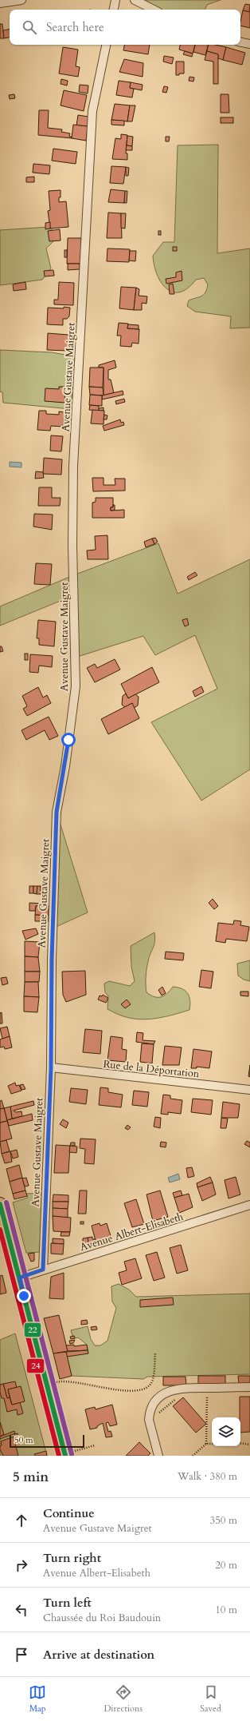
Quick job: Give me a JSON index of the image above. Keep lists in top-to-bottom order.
{
  "streets": {
    "street": ["Avenue Gustave Maigret", "Rue de la Déportation", "Avenue Albert-Elisabeth"]
  },
  "crossings": [
    ["Avenue Gustave Maigret", "Rue de la Déportation"],
    ["Avenue Gustave Maigret", "Avenue Albert-Elisabeth"]
  ],
  "lines": ["transit line 22", "transit line 24"],
  "scale_bar": "50 m",
  "page": {
    "search": "Search here",
    "scale": "50 m",
    "heading": ["5 min", "Walk · 380 m"],
    "list": [
      ["Continue", "Avenue Gustave Maigret", "350 m"],
      ["Turn right", "Avenue Albert-Elisabeth", "20 m"],
      ["Turn left", "Chaussée du Roi Baudouin", "10 m"],
      "Arrive at destination"
    ],
    "nav": ["Map", "Directions", "Saved"]
  }
}
